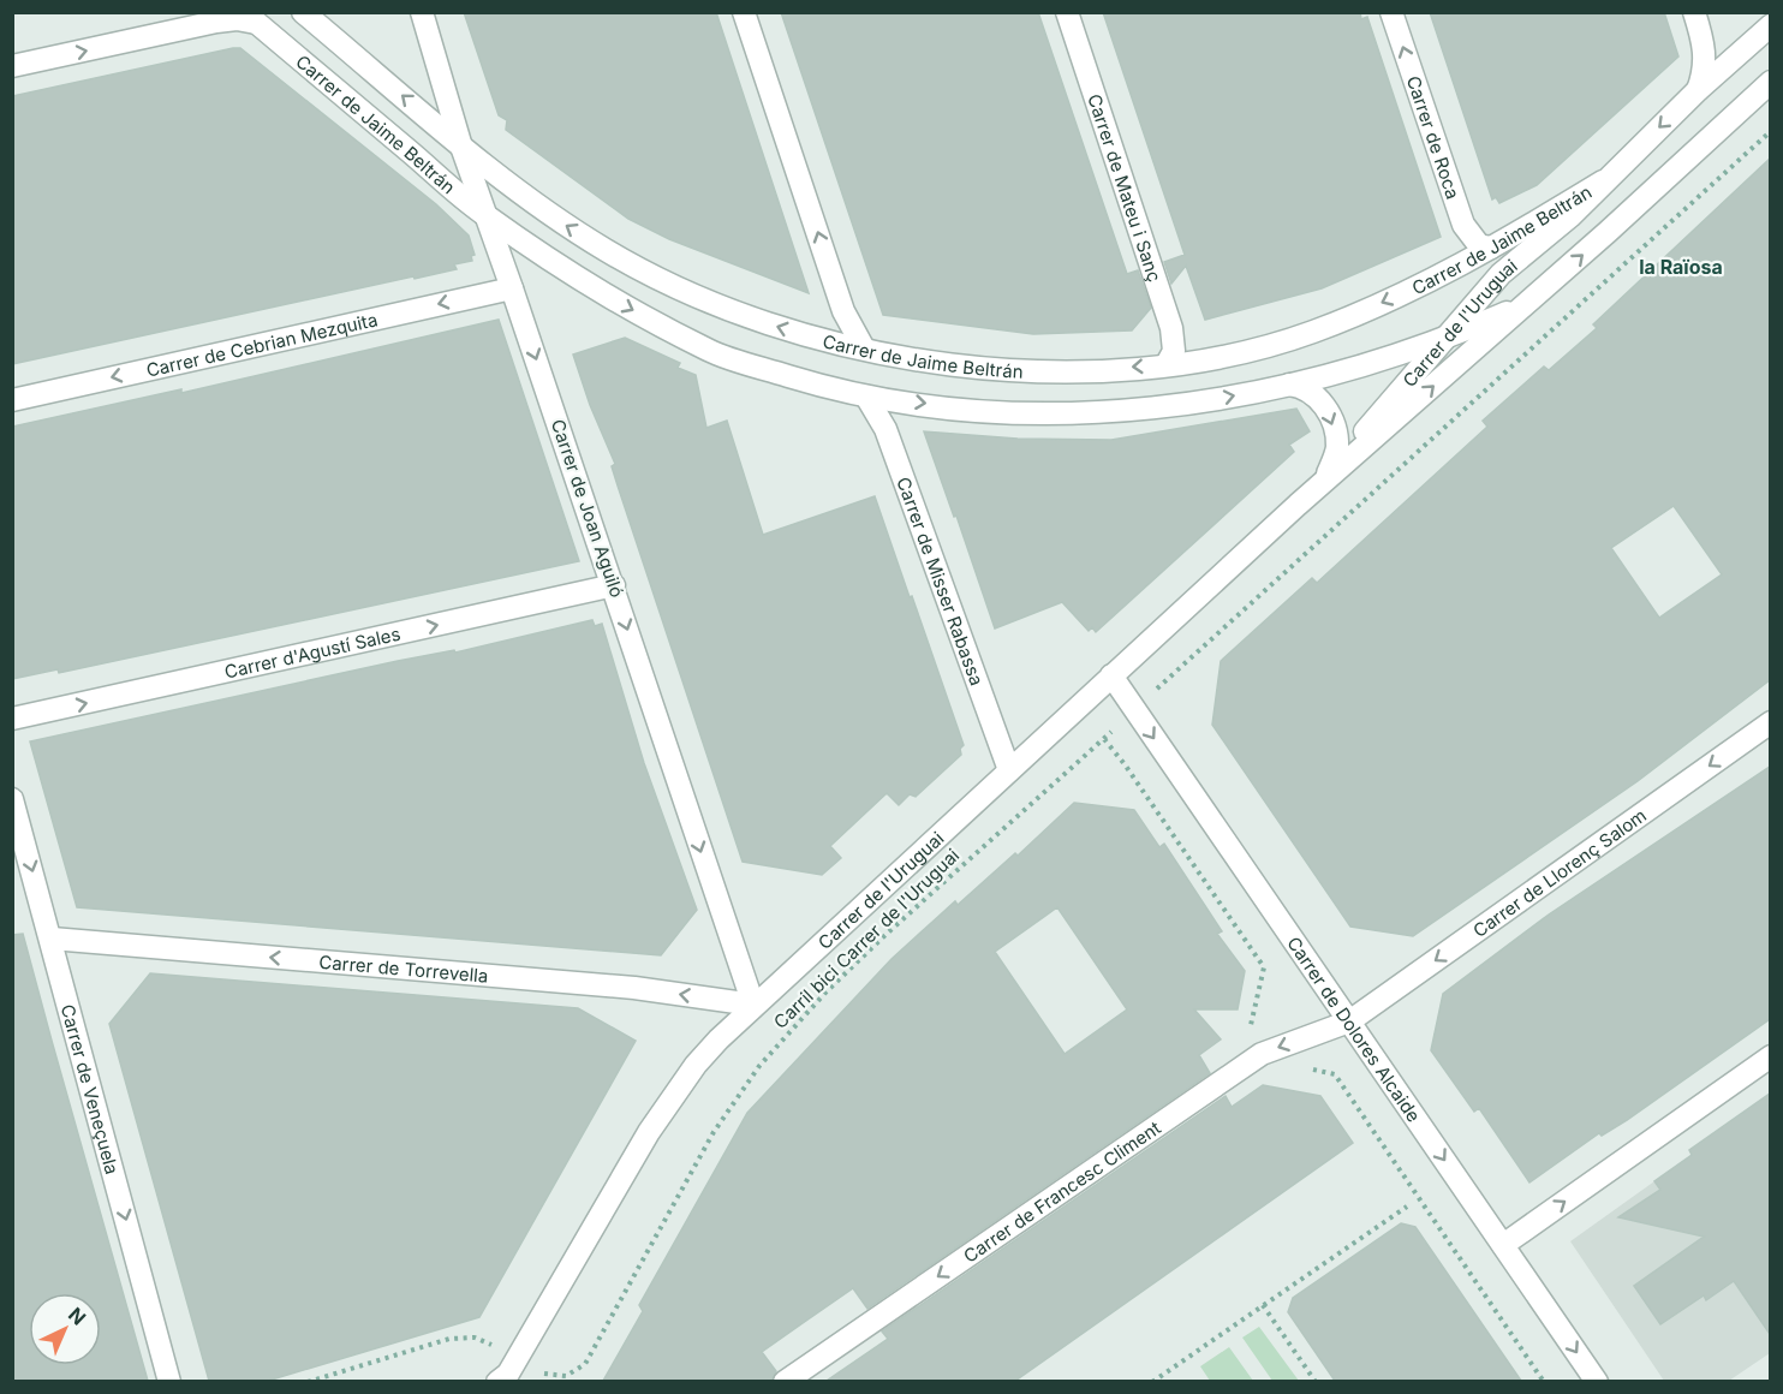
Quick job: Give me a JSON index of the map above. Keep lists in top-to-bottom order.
{
  "streets": {
    "street": [
      "Carrer de Jaime Beltrán",
      "Carrer de Roca",
      "Carrer de Mateu i Sanç",
      "Carrer de l'Uruguai",
      "Carrer de Cebrian Mezquita",
      "Carrer de Joan Aguiló",
      "Carrer de Misser Rabassa",
      "Carrer d'Agustí Sales",
      "Carrer de Llorenç Salom",
      "Carrer de Torrevella",
      "Carrer de Dolores Alcaide",
      "Carrer de Veneçuela",
      "Carrer de Francesc Climent"
    ],
    "path": ["Carril bici Carrer de l'Uruguai"]
  },
  "crossings": [
    ["Carrer de Jaime Beltrán", "Carrer de Roca"],
    ["Carrer de Jaime Beltrán", "Carrer de Mateu i Sanç"],
    ["Carrer de Jaime Beltrán", "Carrer de l'Uruguai"],
    ["Carrer de Jaime Beltrán", "Carrer de Joan Aguiló"],
    ["Carrer de Jaime Beltrán", "Carrer de Misser Rabassa"],
    ["Carrer de l'Uruguai", "Carrer de Joan Aguiló"],
    ["Carrer de l'Uruguai", "Carrer de Misser Rabassa"],
    ["Carrer de l'Uruguai", "Carrer de Torrevella"],
    ["Carrer de l'Uruguai", "Carrer de Dolores Alcaide"],
    ["Carrer de Cebrian Mezquita", "Carrer de Joan Aguiló"],
    ["Carrer de Joan Aguiló", "Carrer d'Agustí Sales"],
    ["Carrer de Joan Aguiló", "Carrer de Torrevella"],
    ["Carrer de Llorenç Salom", "Carrer de Dolores Alcaide"],
    ["Carrer de Llorenç Salom", "Carrer de Francesc Climent"],
    ["Carrer de Torrevella", "Carrer de Veneçuela"],
    ["Carrer de Dolores Alcaide", "Carrer de Francesc Climent"]
  ],
  "one_way": [
    "Carrer de Roca",
    "Carrer de Cebrian Mezquita",
    "Carrer de Joan Aguiló",
    "Carrer d'Agustí Sales",
    "Carrer de Llorenç Salom",
    "Carrer de Torrevella",
    "Carrer de Dolores Alcaide",
    "Carrer de Veneçuela",
    "Carrer de Francesc Climent"
  ],
  "districts": ["la Raïosa"],
  "north": "top right"
}
